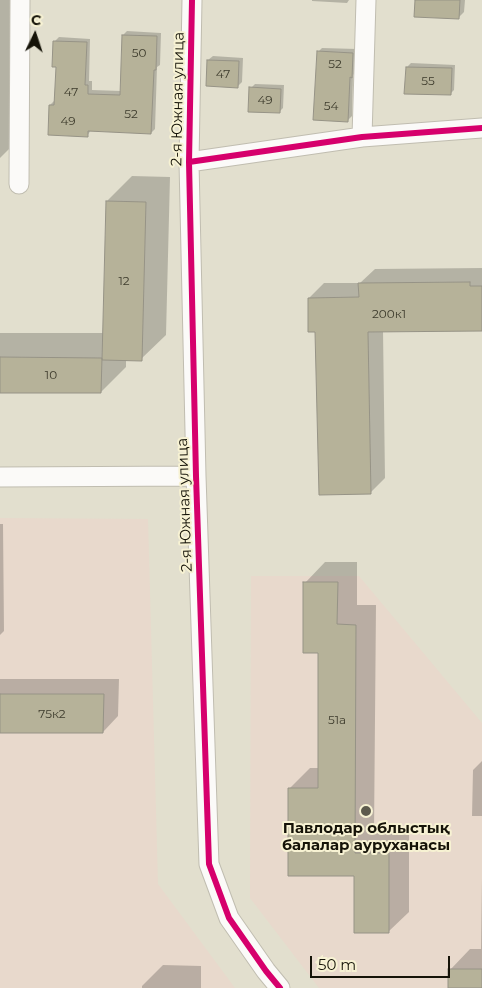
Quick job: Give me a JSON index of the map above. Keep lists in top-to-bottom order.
{
  "streets": {
    "street": ["2-я Южная улица"]
  },
  "places": ["Павлодар облыстық балалар ауруханасы"],
  "house_numbers": [
    "50",
    "52",
    "47",
    "55",
    "47",
    "49",
    "54",
    "52",
    "49",
    "12",
    "200к1",
    "10",
    "75к2",
    "51а"
  ],
  "scale_bar": "50 m",
  "north": "top"
}
